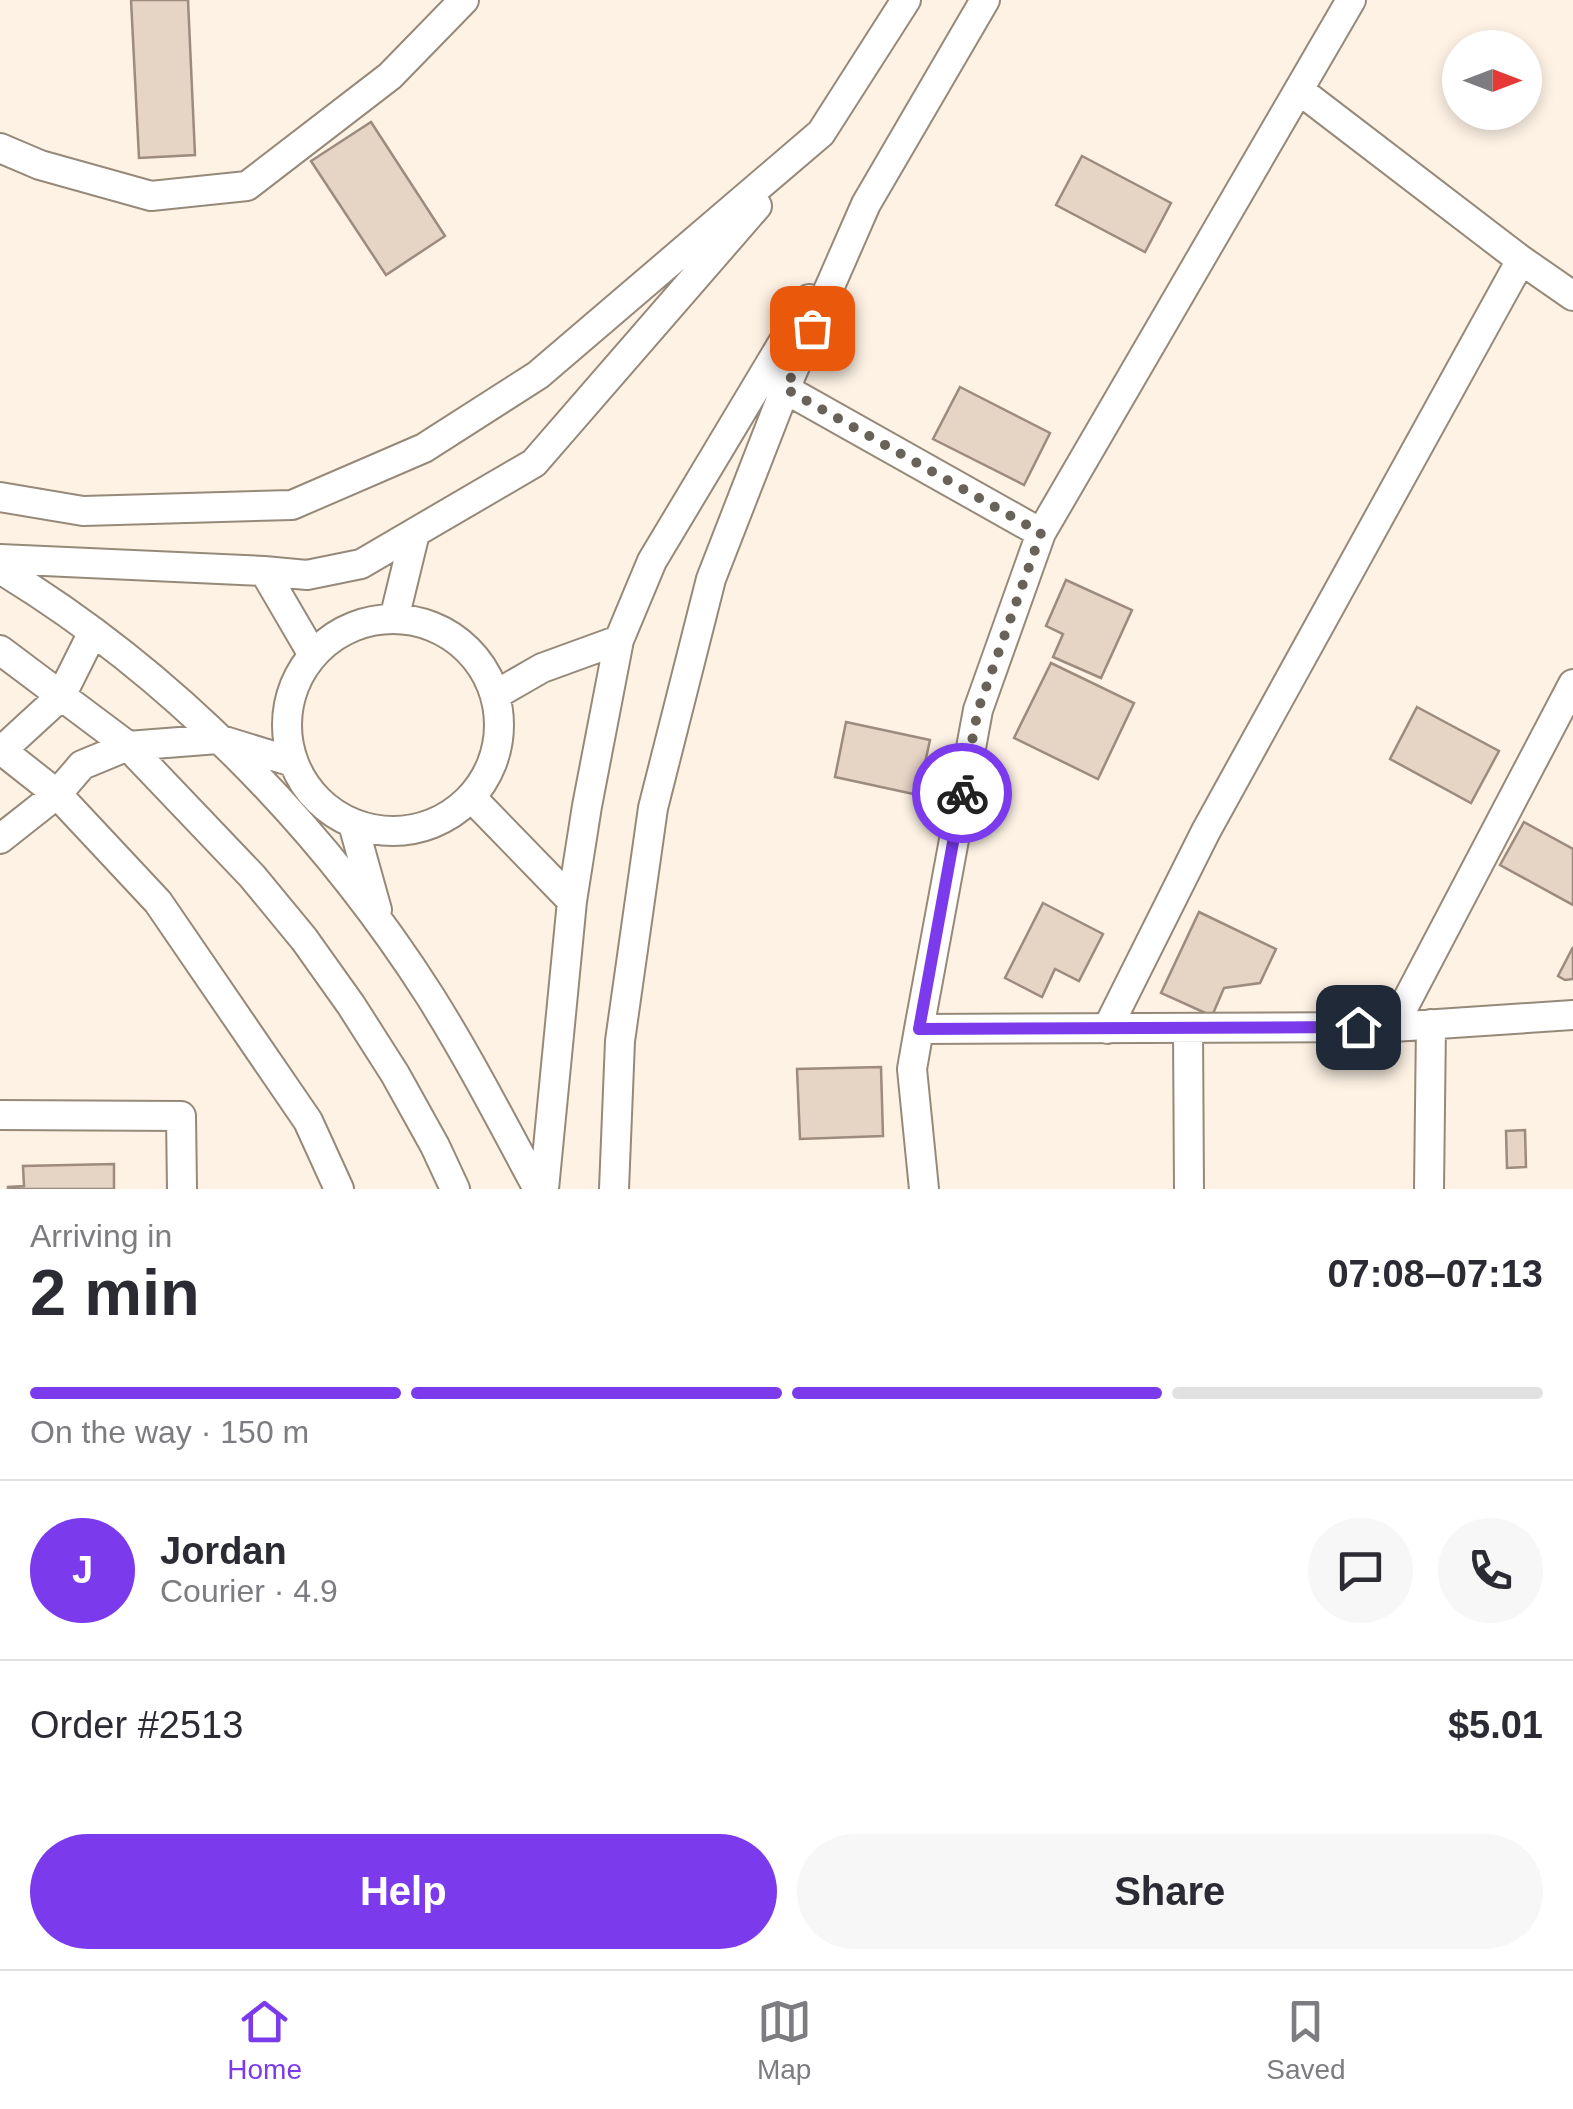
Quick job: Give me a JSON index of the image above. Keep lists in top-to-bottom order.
{
  "north": "right",
  "page": {
    "heading": ["2 min", "Arriving in", "07:08–07:13"],
    "panel": [
      "Jordan",
      "Courier · 4.9",
      "Order #2513",
      "$5.01"
    ],
    "bar": "On the way · 150 m",
    "round": "J",
    "buttons": ["Help", "Share"],
    "tabs": ["Home", "Map", "Saved"]
  }
}
